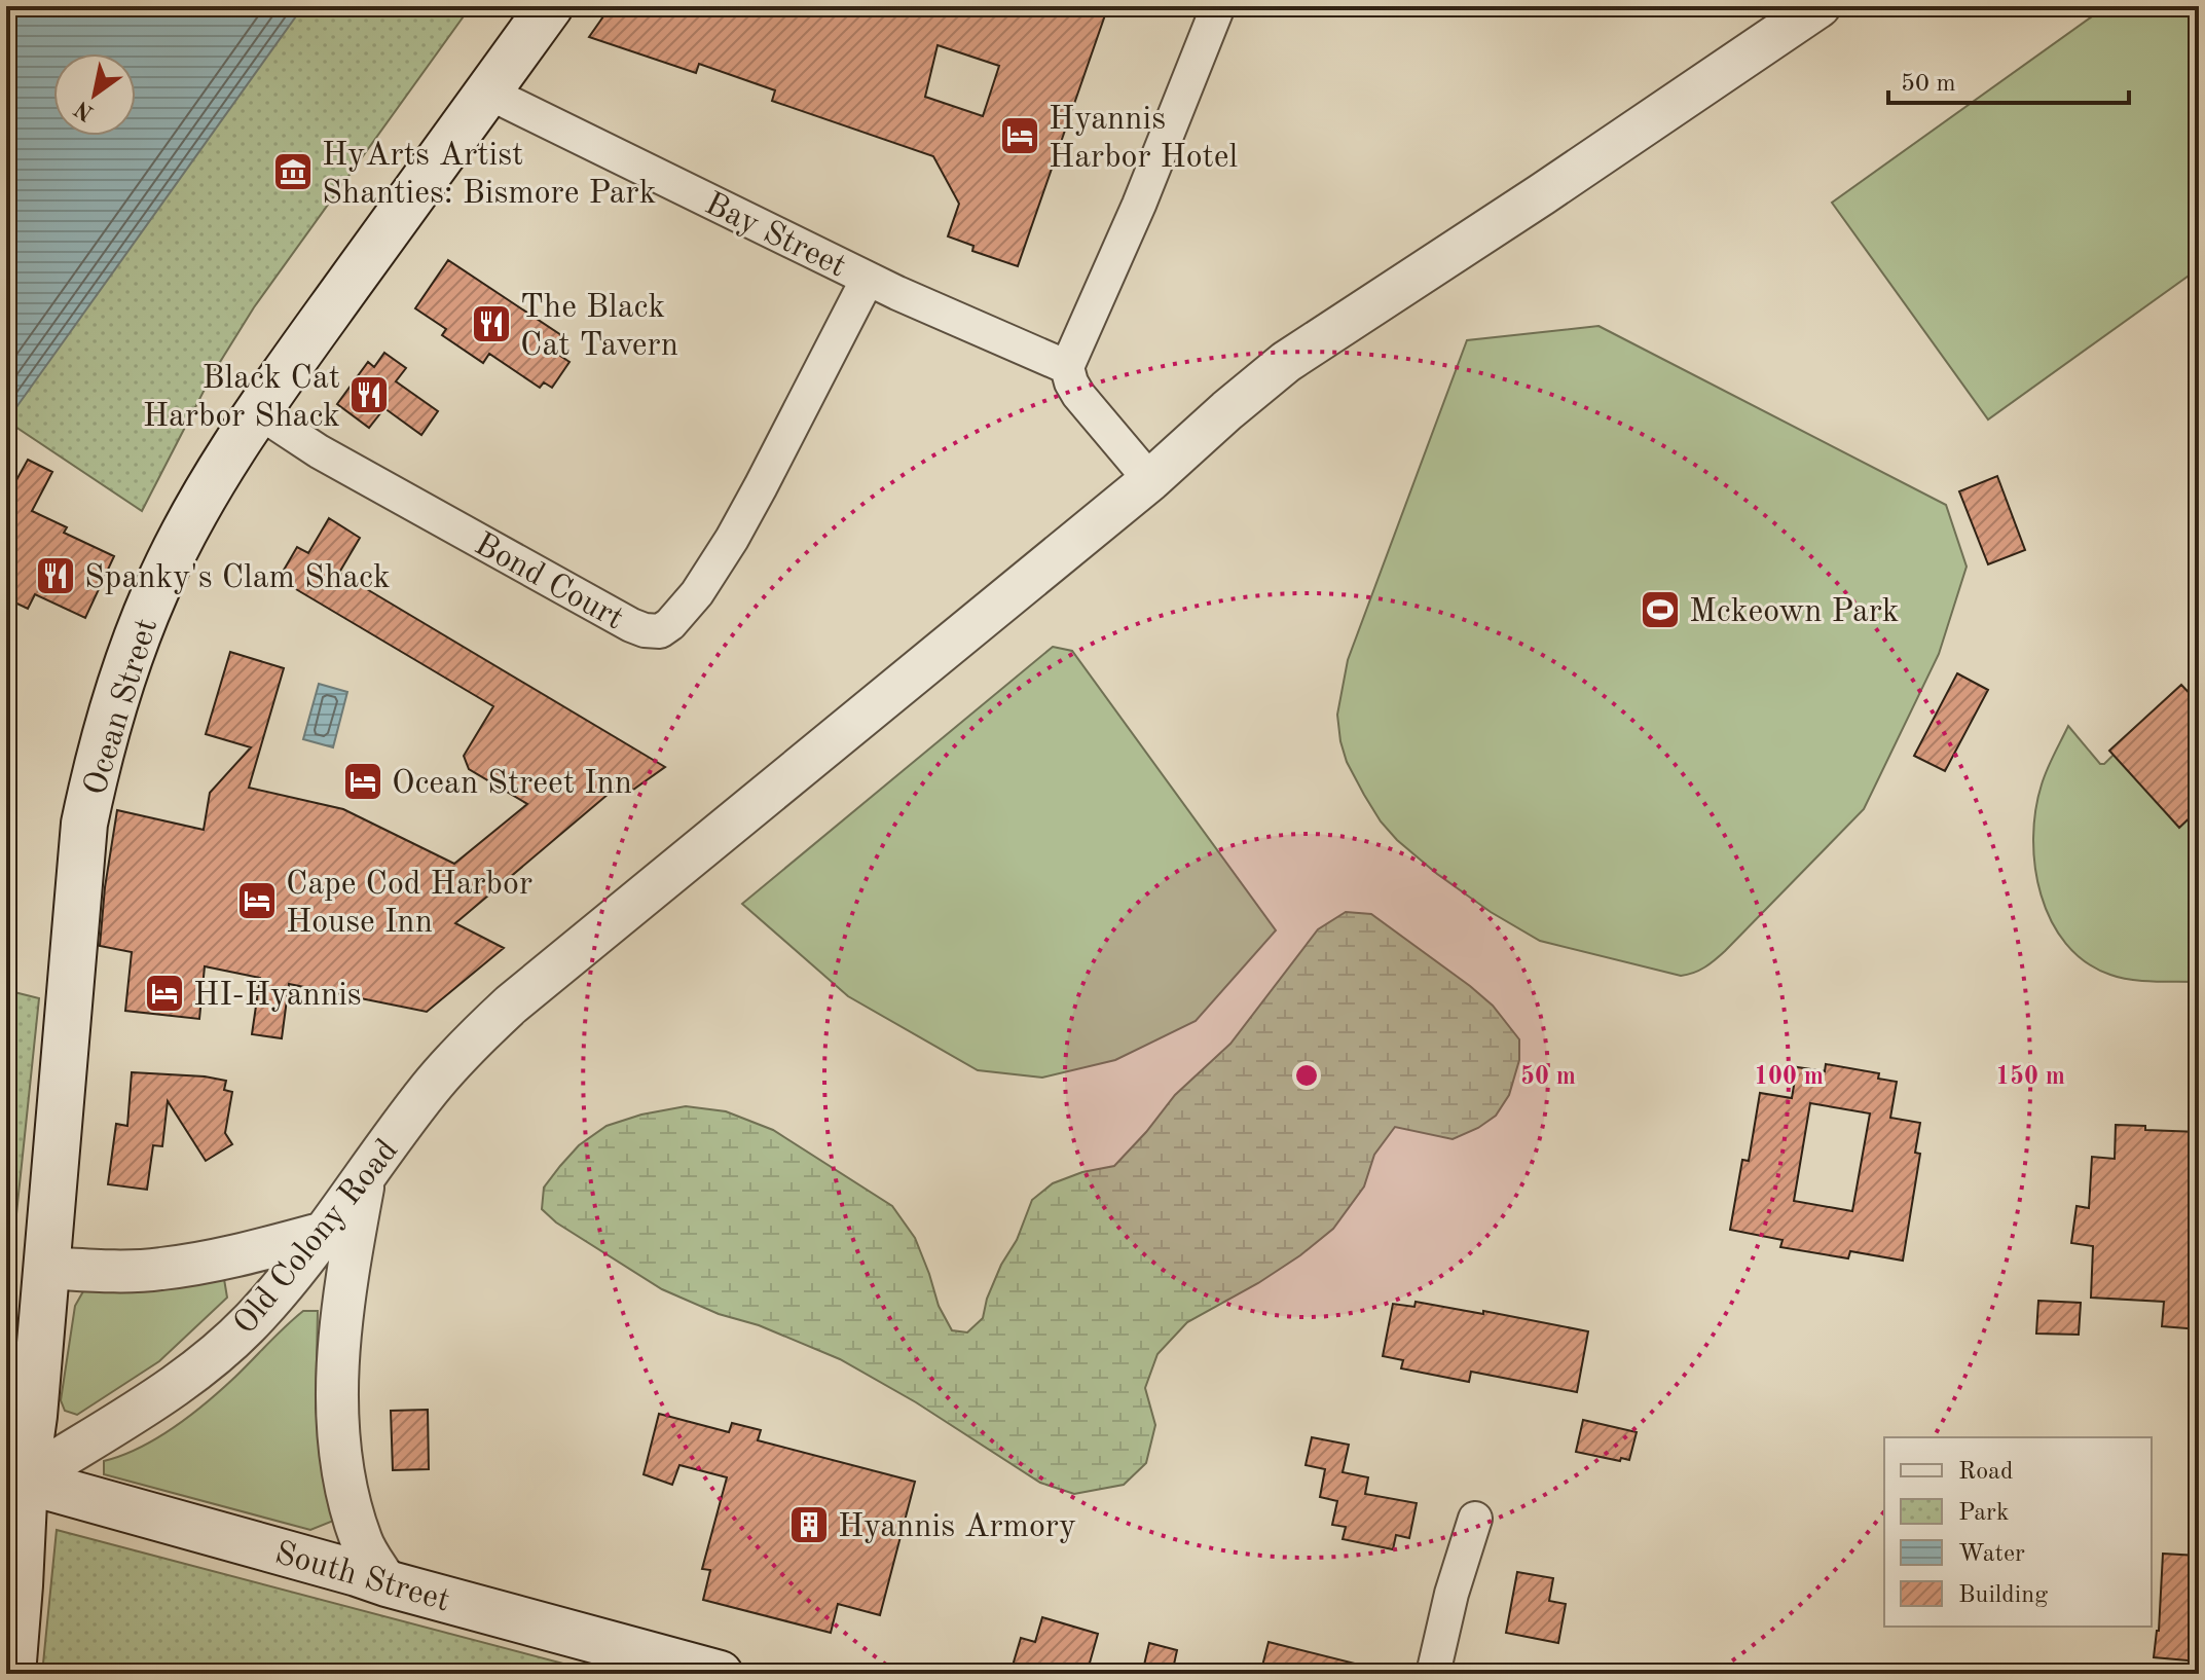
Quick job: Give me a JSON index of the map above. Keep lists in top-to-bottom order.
{
  "streets": {
    "main road": ["Ocean Street", "South Street"],
    "street": ["Bay Street", "Bond Court", "Old Colony Road"]
  },
  "crossings": [
    ["Bay Street", "Bond Court"],
    ["Bay Street", "Ocean Street"],
    ["Bond Court", "Ocean Street"],
    ["Ocean Street", "Old Colony Road"],
    ["Ocean Street", "South Street"],
    ["Old Colony Road", "South Street"]
  ],
  "places": {
    "hotel": [
      "Hyannis Harbor Hotel",
      "Ocean Street Inn",
      "Cape Cod Harbor House Inn",
      "HI-Hyannis"
    ],
    "museum": ["HyArts Artist Shanties: Bismore Park"],
    "restaurant": ["The Black Cat Tavern", "Black Cat Harbor Shack", "Spanky's Clam Shack"],
    "sports": ["Mckeown Park"],
    "building": ["Hyannis Armory"]
  },
  "legend": [
    "Road",
    "Park",
    "Water",
    "Building"
  ],
  "scale_bar": "50 m",
  "north": "bottom left",
  "rings": ["50 m", "100 m", "150 m"]
}
